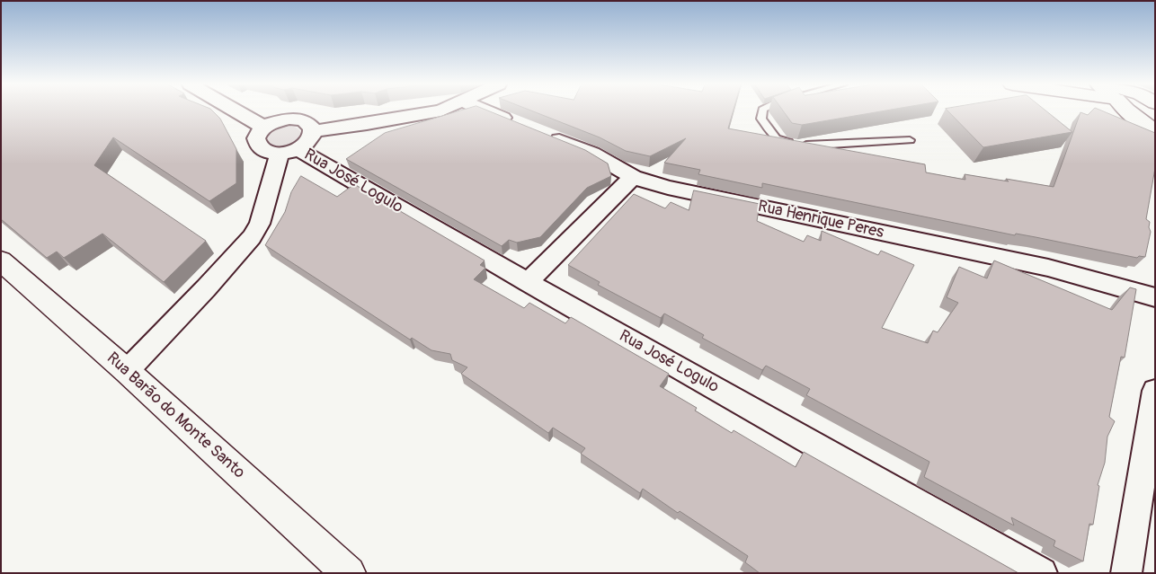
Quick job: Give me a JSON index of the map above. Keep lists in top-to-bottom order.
{
  "streets": {
    "street": ["Rua José Logulo", "Rua Henrique Peres", "Rua Barão do Monte Santo"]
  }
}
